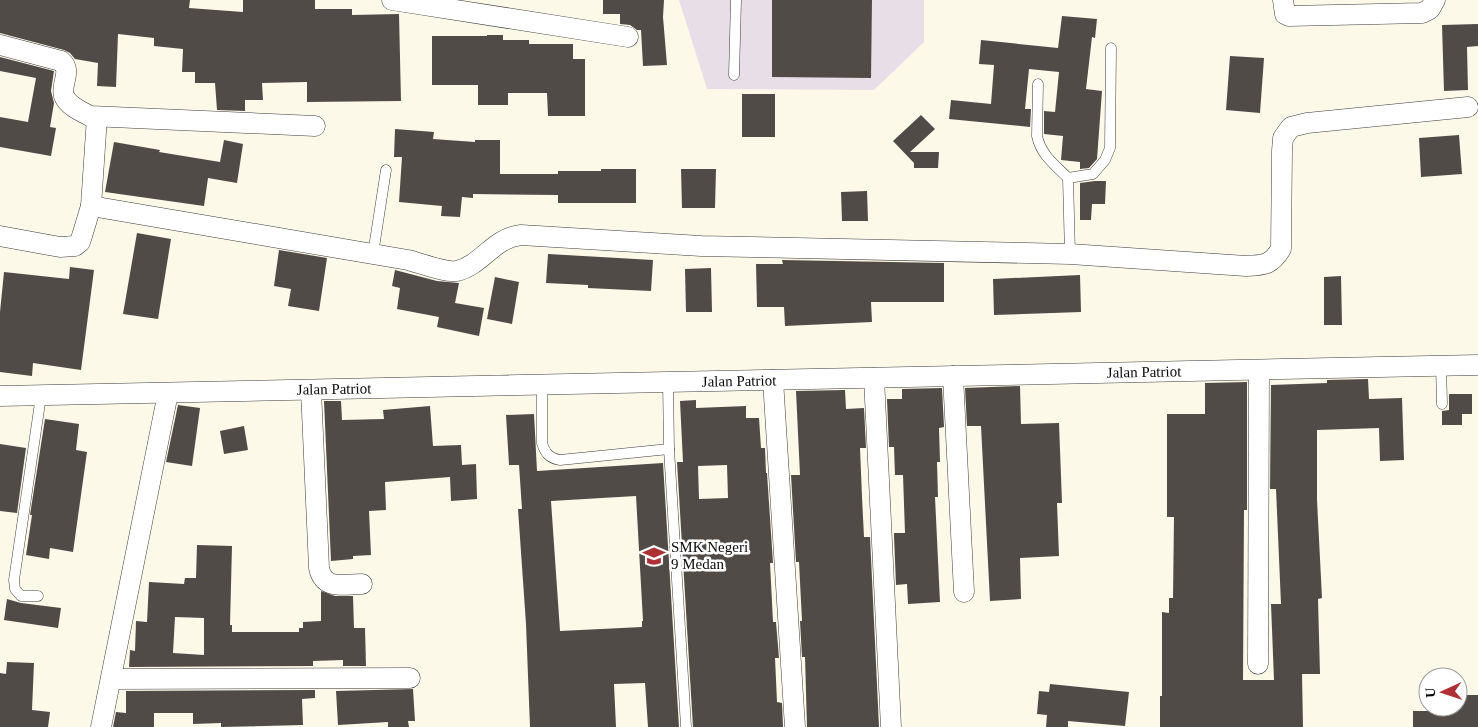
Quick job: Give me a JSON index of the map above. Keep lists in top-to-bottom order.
{
  "streets": {
    "street": ["Jalan Patriot"]
  },
  "places": {
    "school or university": ["SMK Negeri 9 Medan"]
  },
  "north": "left"
}
